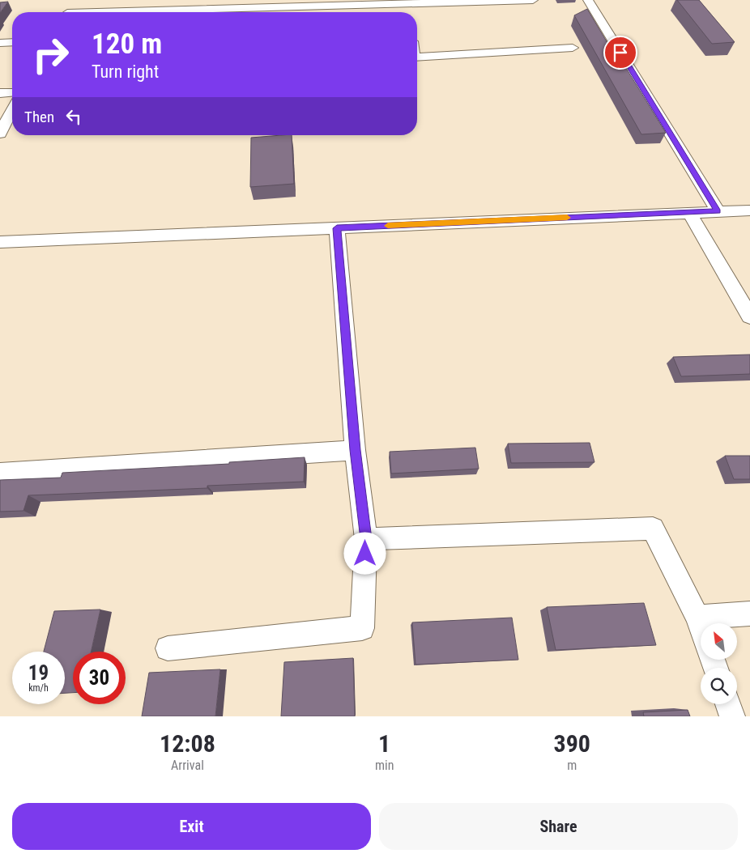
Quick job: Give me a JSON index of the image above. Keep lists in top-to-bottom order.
{
  "north": "top left",
  "page": {
    "turn": ["120 m", "Turn right"],
    "then": "Then",
    "speed": "19 km/h",
    "limit": "30",
    "eta": [
      "12:08",
      "Arrival",
      "1",
      "min",
      "390",
      "m"
    ],
    "buttons": ["Exit", "Share"]
  }
}
